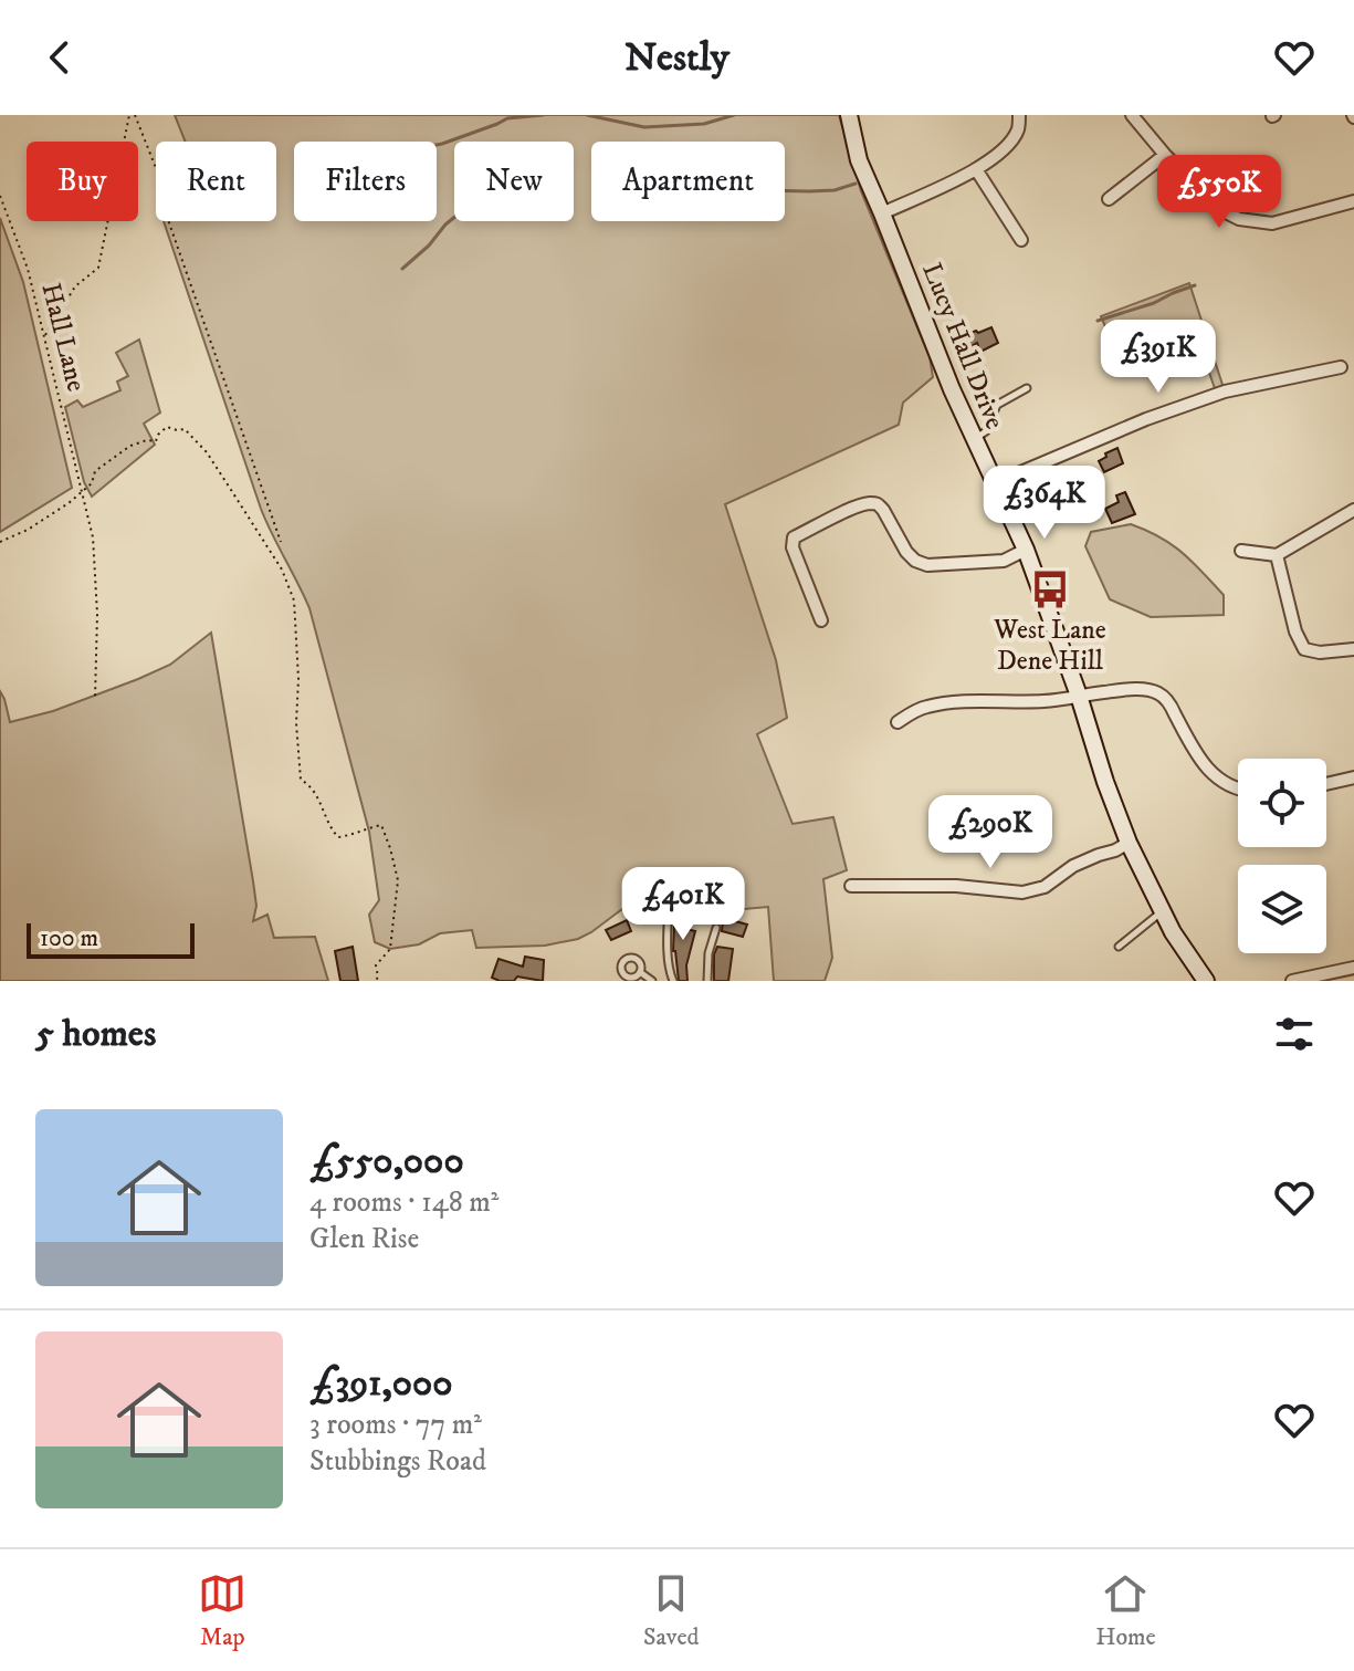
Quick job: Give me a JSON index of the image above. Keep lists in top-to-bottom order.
{
  "streets": {
    "street": ["Lucy Hall Drive"],
    "path": ["Hall Lane"]
  },
  "places": {
    "bus stop": ["West Lane Dene Hill"]
  },
  "scale_bar": "100 m",
  "page": {
    "header": "Nestly",
    "chip": [
      "Buy",
      "Rent",
      "Filters",
      "New",
      "Apartment"
    ],
    "price": [
      "£550K",
      "£391K",
      "£364K",
      "£290K",
      "£401K"
    ],
    "scale": "100 m",
    "heading": "5 homes",
    "list": [
      {
        "name": "£550,000",
        "note": "4 rooms · 148 m² · Glen Rise"
      },
      {
        "name": "£391,000",
        "note": "3 rooms · 77 m² · Stubbings Road"
      }
    ],
    "tabs": ["Map", "Saved", "Home"]
  }
}
